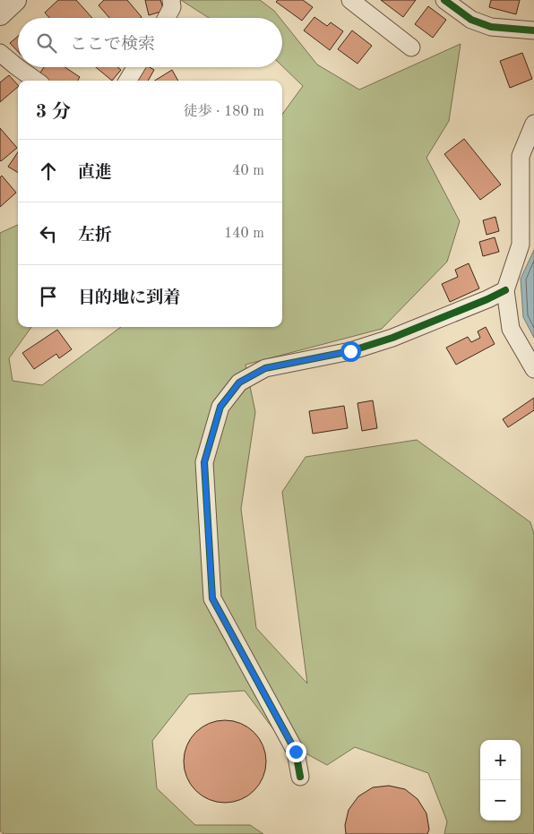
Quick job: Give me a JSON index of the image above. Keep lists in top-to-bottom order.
{
  "page": {
    "search": "ここで検索",
    "heading": ["3 分", "徒歩 · 180 m"],
    "list": [
      ["直進", "40 m"],
      ["左折", "140 m"],
      "目的地に到着"
    ],
    "map_buttons": ["+", "−"]
  }
}
